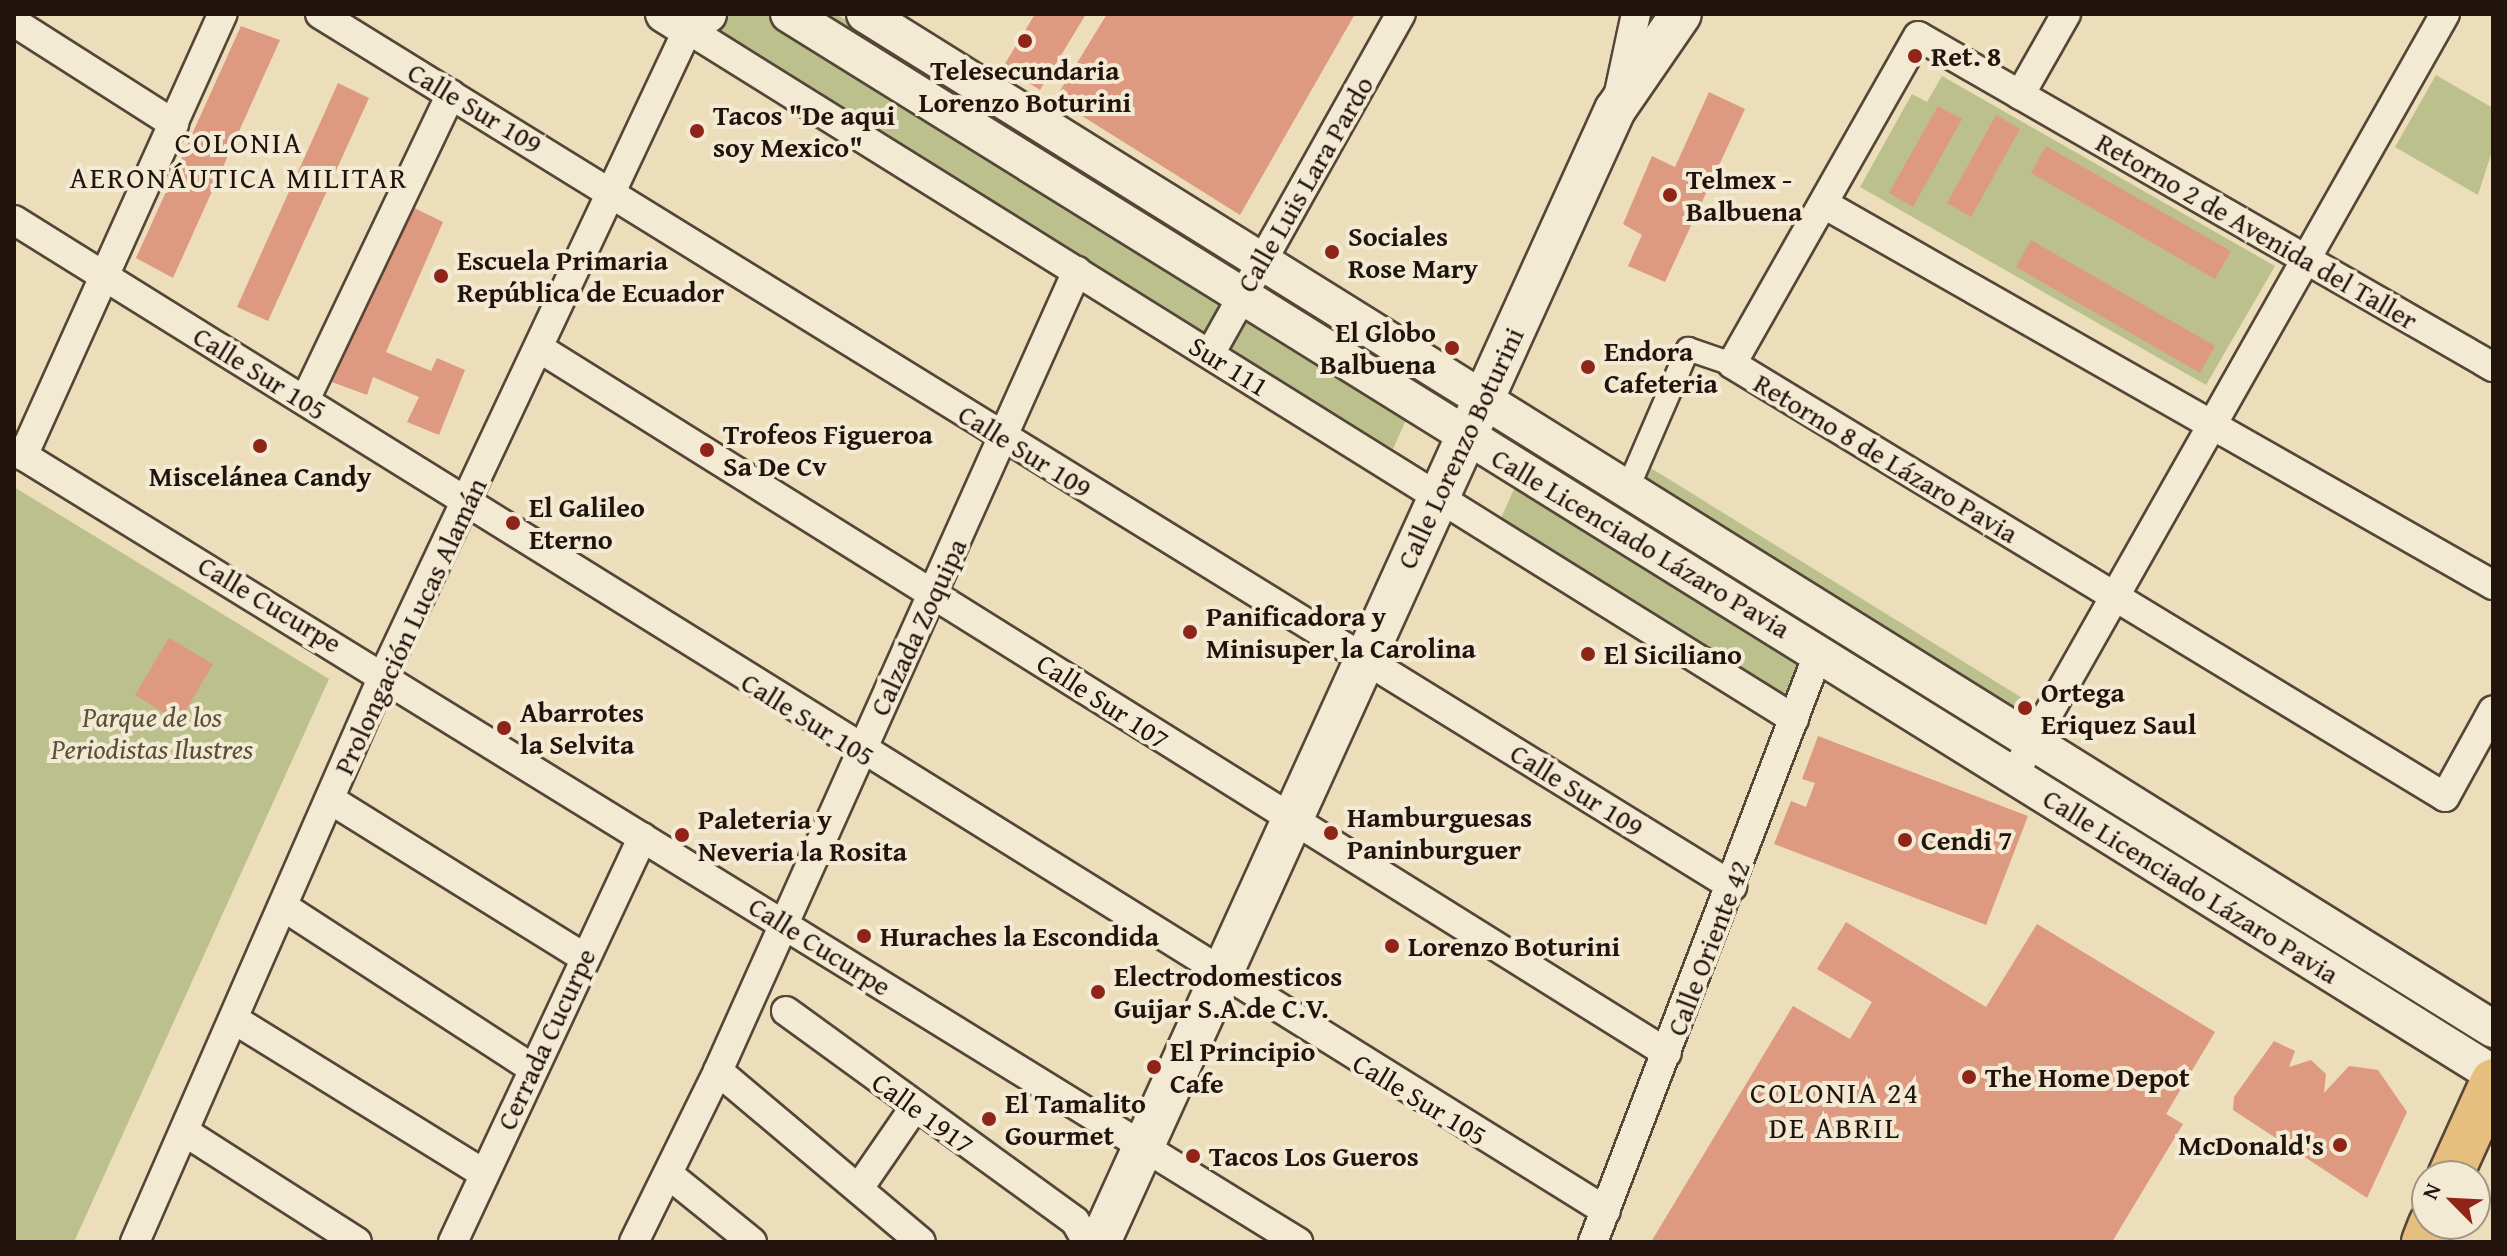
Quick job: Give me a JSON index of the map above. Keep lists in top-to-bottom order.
{
  "streets": {
    "main road": ["Calle Lorenzo Boturini"],
    "street": [
      "Calle Sur 109",
      "Calle Luis Lara Pardo",
      "Retorno 2 de Avenida del Taller",
      "Sur 111",
      "Calle Sur 105",
      "Retorno 8 de Lázaro Pavia",
      "Calle Licenciado Lázaro Pavia",
      "Calle Cucurpe",
      "Prolongación Lucas Alamán",
      "Calzada Zoquipa",
      "Calle Sur 107",
      "Calle Oriente 42",
      "Cerrada Cucurpe",
      "Calle 1917"
    ]
  },
  "crossings": [
    ["Calle Sur 109", "Calle Lorenzo Boturini"],
    ["Calle Sur 109", "Prolongación Lucas Alamán"],
    ["Calle Sur 109", "Calzada Zoquipa"],
    ["Calle Sur 109", "Calle Oriente 42"],
    ["Calle Luis Lara Pardo", "Sur 111"],
    ["Calle Luis Lara Pardo", "Calle Licenciado Lázaro Pavia"],
    ["Retorno 2 de Avenida del Taller", "Retorno 8 de Lázaro Pavia"],
    ["Sur 111", "Calle Lorenzo Boturini"],
    ["Sur 111", "Prolongación Lucas Alamán"],
    ["Sur 111", "Calzada Zoquipa"],
    ["Sur 111", "Calle Oriente 42"],
    ["Calle Sur 105", "Calle Lorenzo Boturini"],
    ["Calle Sur 105", "Prolongación Lucas Alamán"],
    ["Calle Sur 105", "Calzada Zoquipa"],
    ["Calle Sur 105", "Calle Oriente 42"],
    ["Calle Lorenzo Boturini", "Calle Licenciado Lázaro Pavia"],
    ["Calle Lorenzo Boturini", "Calle Cucurpe"],
    ["Calle Lorenzo Boturini", "Calle Sur 107"],
    ["Calle Licenciado Lázaro Pavia", "Calle Oriente 42"],
    ["Calle Cucurpe", "Prolongación Lucas Alamán"],
    ["Calle Cucurpe", "Calzada Zoquipa"],
    ["Calle Cucurpe", "Cerrada Cucurpe"],
    ["Prolongación Lucas Alamán", "Calle Sur 107"],
    ["Calzada Zoquipa", "Calle Sur 107"],
    ["Calzada Zoquipa", "Calle 1917"],
    ["Calle Sur 107", "Calle Oriente 42"]
  ],
  "districts": ["COLONIA AERONÁUTICA MILITAR", "COLONIA 24 DE ABRIL"],
  "parks": ["Parque de los Periodistas Ilustres"],
  "places": [
    "Telesecundaria Lorenzo Boturini",
    "Ret. 8",
    "Tacos \"De aqui soy Mexico\"",
    "Telmex - Balbuena",
    "Sociales Rose Mary",
    "Escuela Primaria República de Ecuador",
    "El Globo Balbuena",
    "Endora Cafeteria",
    "Miscelánea Candy",
    "Trofeos Figueroa Sa De Cv",
    "El Galileo Eterno",
    "Panificadora y Minisuper la Carolina",
    "El Siciliano",
    "Ortega Eriquez Saul",
    "Abarrotes la Selvita",
    "Hamburguesas Paninburguer",
    "Paleteria y Neveria la Rosita",
    "Cendi 7",
    "Huraches la Escondida",
    "Lorenzo Boturini",
    "Electrodomesticos Guijar S.A.de C.V.",
    "El Principio Cafe",
    "The Home Depot",
    "El Tamalito Gourmet",
    "McDonald's",
    "Tacos Los Gueros"
  ],
  "north": "top left"
}
